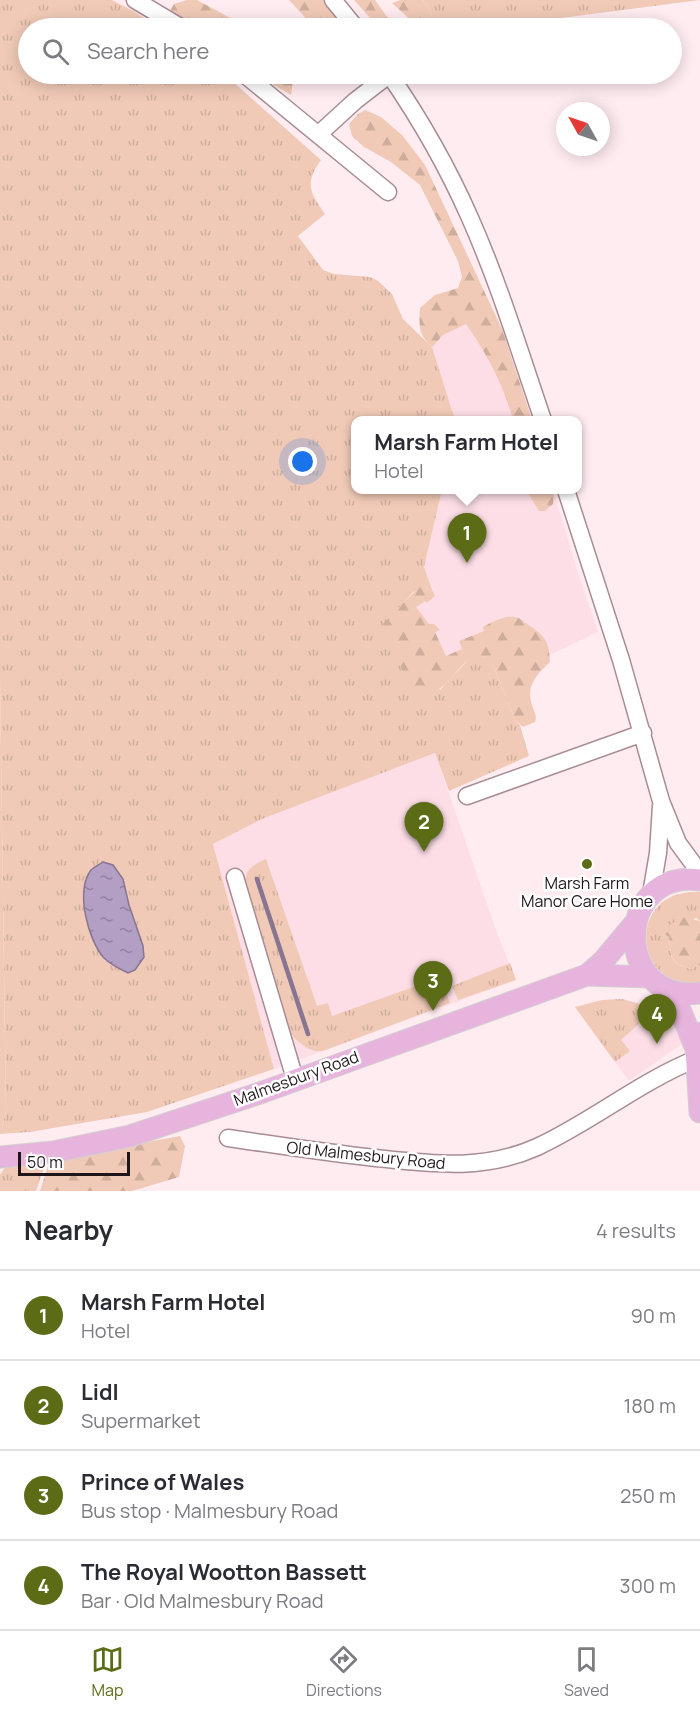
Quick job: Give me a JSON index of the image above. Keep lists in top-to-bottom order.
{
  "streets": {
    "main road": ["Malmesbury Road"],
    "street": ["Old Malmesbury Road"]
  },
  "places": ["Marsh Farm Manor Care Home"],
  "scale_bar": "50 m",
  "north": "top left",
  "page": {
    "search": "Search here",
    "popup": ["Marsh Farm Hotel", "Hotel"],
    "pins": [
      "1",
      "2",
      "3",
      "4"
    ],
    "scale": "50 m",
    "heading": ["Nearby", "4 results"],
    "list": [
      {
        "mark": "1",
        "name": "Marsh Farm Hotel",
        "note": "Hotel",
        "value": "90 m"
      },
      {
        "mark": "2",
        "name": "Lidl",
        "note": "Supermarket",
        "value": "180 m"
      },
      {
        "mark": "3",
        "name": "Prince of Wales",
        "note": "Bus stop · Malmesbury Road",
        "value": "250 m"
      },
      {
        "mark": "4",
        "name": "The Royal Wootton Bassett",
        "note": "Bar · Old Malmesbury Road",
        "value": "300 m"
      }
    ],
    "nav": ["Map", "Directions", "Saved"]
  }
}
